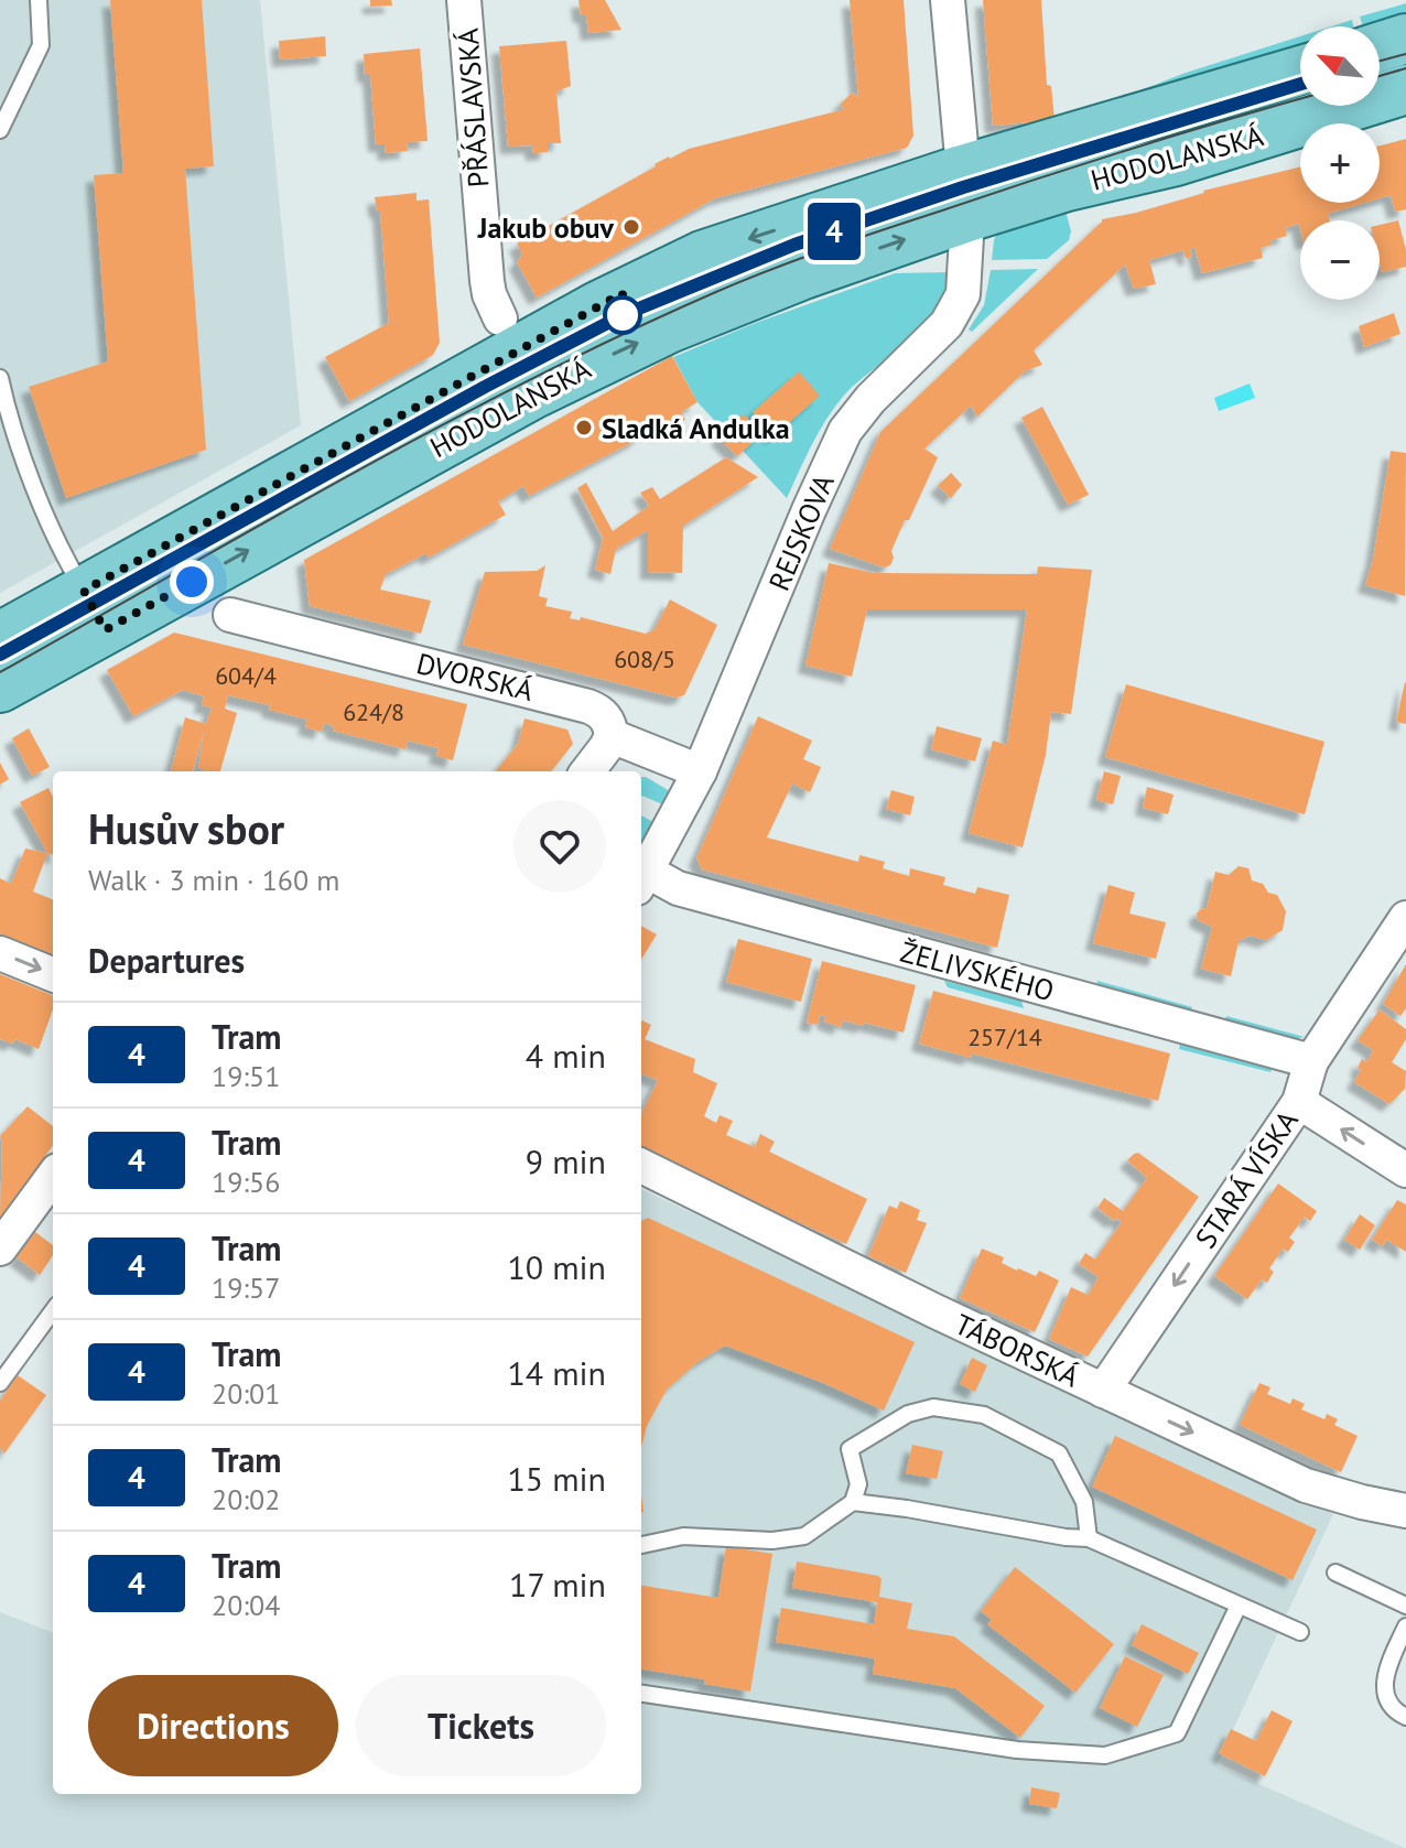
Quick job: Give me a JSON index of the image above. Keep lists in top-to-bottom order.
{
  "streets": {
    "main road": ["HODOLANSKÁ"],
    "street": [
      "PŘÁSLAVSKÁ",
      "REJSKOVA",
      "DVORSKÁ",
      "ŽELIVSKÉHO",
      "STARÁ VÍSKA",
      "TÁBORSKÁ"
    ]
  },
  "crossings": [
    ["HODOLANSKÁ", "REJSKOVA"],
    ["REJSKOVA", "DVORSKÁ"],
    ["REJSKOVA", "ŽELIVSKÉHO"],
    ["ŽELIVSKÉHO", "STARÁ VÍSKA"],
    ["STARÁ VÍSKA", "TÁBORSKÁ"]
  ],
  "one_way": ["STARÁ VÍSKA", "TÁBORSKÁ"],
  "places": ["Jakub obuv", "Sladká Andulka"],
  "lines": ["tram line 4"],
  "house_numbers": [
    "608/5",
    "604/4",
    "624/8",
    "257/14"
  ],
  "north": "top left",
  "page": {
    "on_map": "4",
    "map_buttons": ["+", "−"],
    "heading": [
      ["Husův sbor", "Walk · 3 min · 160 m"],
      "Departures"
    ],
    "list": [
      {
        "mark": "4",
        "name": "Tram",
        "note": "19:51",
        "value": "4 min"
      },
      {
        "mark": "4",
        "name": "Tram",
        "note": "19:56",
        "value": "9 min"
      },
      {
        "mark": "4",
        "name": "Tram",
        "note": "19:57",
        "value": "10 min"
      },
      {
        "mark": "4",
        "name": "Tram",
        "note": "20:01",
        "value": "14 min"
      },
      {
        "mark": "4",
        "name": "Tram",
        "note": "20:02",
        "value": "15 min"
      },
      {
        "mark": "4",
        "name": "Tram",
        "note": "20:04",
        "value": "17 min"
      }
    ],
    "buttons": ["Directions", "Tickets"]
  }
}
